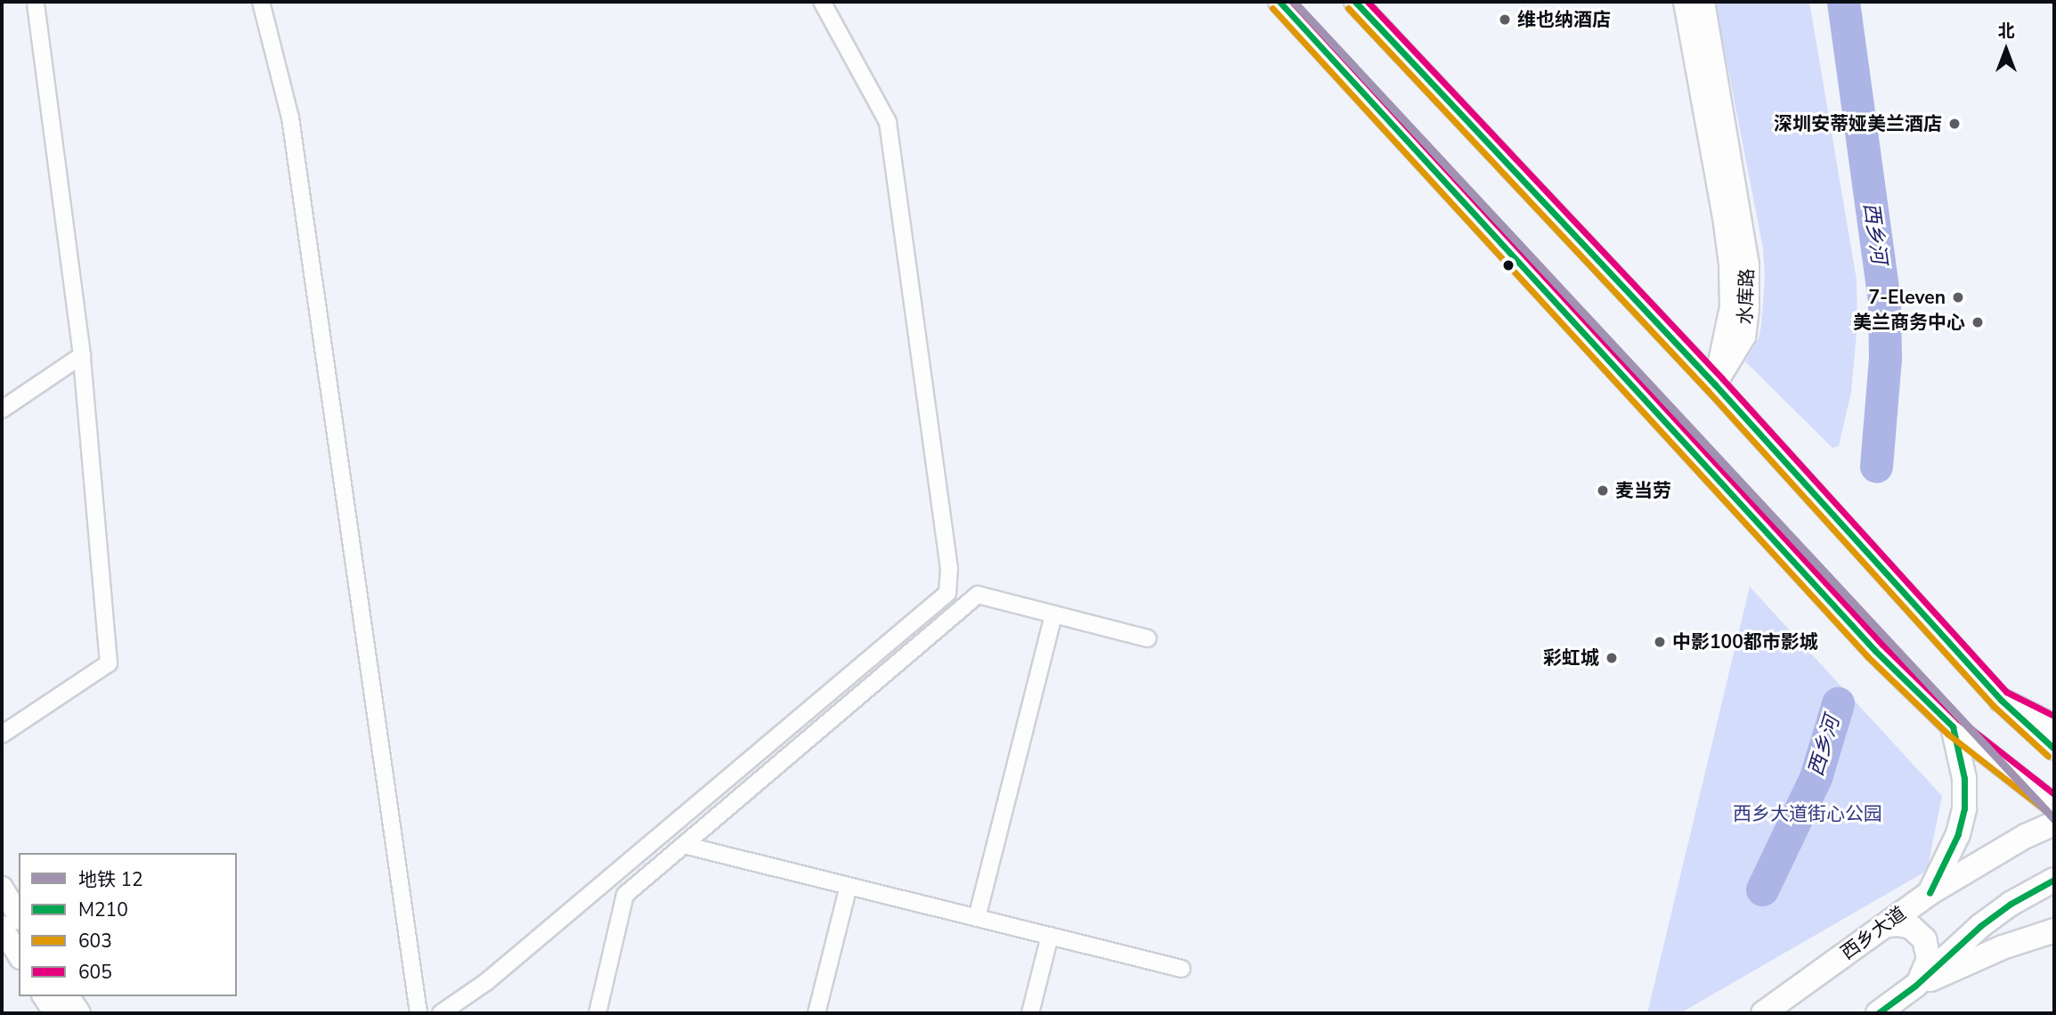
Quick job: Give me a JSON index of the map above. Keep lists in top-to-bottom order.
{
  "streets": {
    "main road": ["水库路", "西乡大道"]
  },
  "water": ["西乡河"],
  "parks": ["西乡大道街心公园"],
  "places": [
    "维也纳酒店",
    "深圳安蒂娅美兰酒店",
    "7-Eleven",
    "美兰商务中心",
    "麦当劳",
    "中影100都市影城",
    "彩虹城"
  ],
  "lines": [
    "metro line 12",
    "transit line M210",
    "transit line 605",
    "transit line 603"
  ],
  "legend": [
    "地铁 12",
    "M210",
    "603",
    "605"
  ],
  "north": "top"
}
